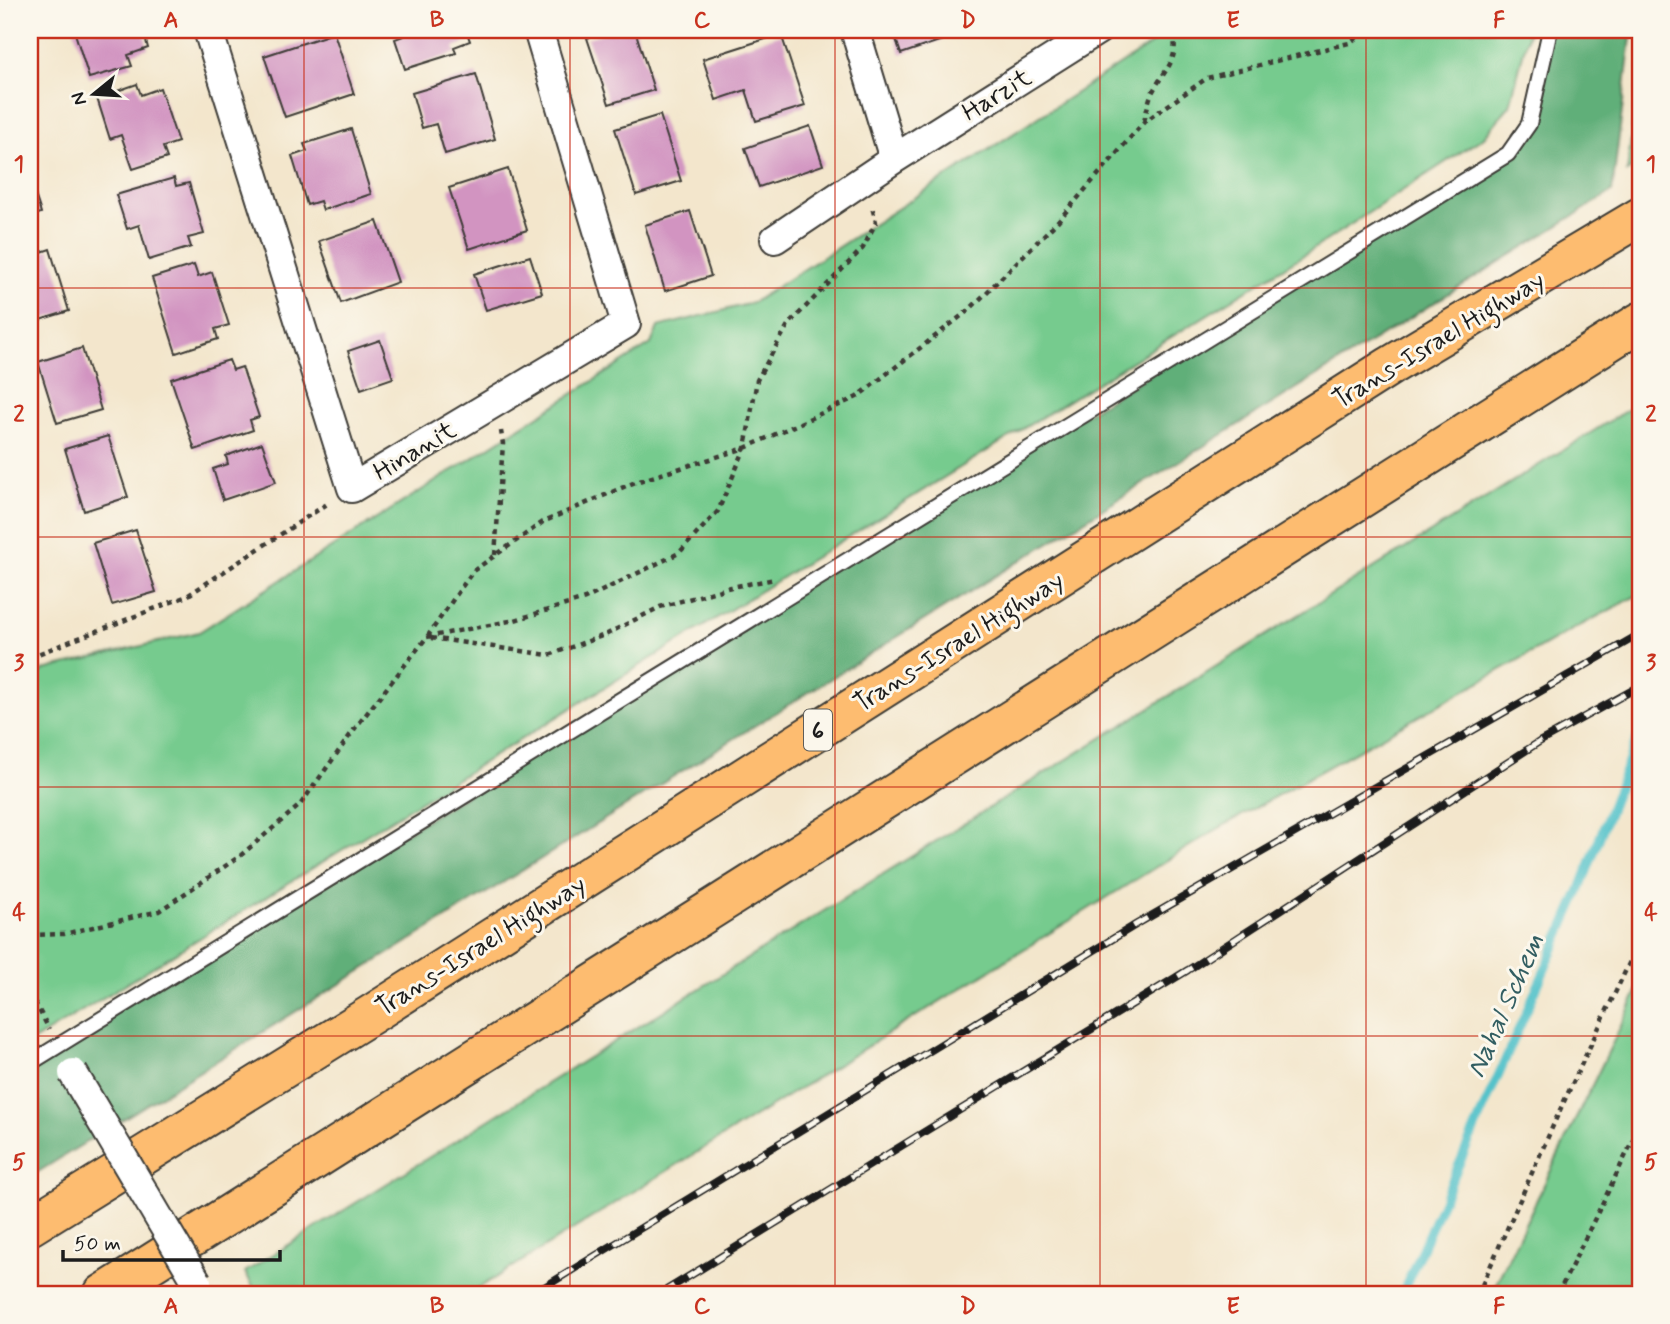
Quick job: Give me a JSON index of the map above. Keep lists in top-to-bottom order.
{
  "streets": {
    "highway": ["Trans-Israel Highway", "6"],
    "street": ["Harzit", "Hinanit"]
  },
  "water": ["Nahal Schem"],
  "scale_bar": "50 m",
  "north": "left",
  "grid": {
    "columns": [
      "A",
      "B",
      "C",
      "D",
      "E",
      "F"
    ],
    "rows": [
      "1",
      "2",
      "3",
      "4",
      "5"
    ]
  }
}
